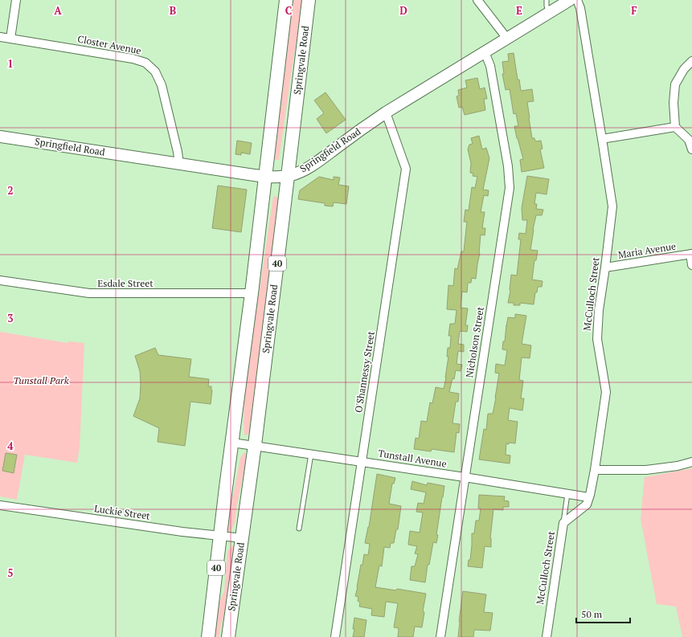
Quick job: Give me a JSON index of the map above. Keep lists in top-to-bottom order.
{
  "streets": {
    "highway": ["Springvale Road", "40"],
    "main road": ["Springfield Road"],
    "street": [
      "Closter Avenue",
      "Maria Avenue",
      "Esdale Street",
      "McCulloch Street",
      "Nicholson Street",
      "O'Shannessy Street",
      "Tunstall Avenue",
      "Luckie Street"
    ]
  },
  "crossings": [
    ["Closter Avenue", "Springfield Road"],
    ["Springvale Road", "Springfield Road"],
    ["Springvale Road", "Esdale Street"],
    ["Springvale Road", "Tunstall Avenue"],
    ["Springvale Road", "Luckie Street"],
    ["Springfield Road", "Nicholson Street"],
    ["Springfield Road", "O'Shannessy Street"],
    ["Maria Avenue", "McCulloch Street"],
    ["McCulloch Street", "Tunstall Avenue"],
    ["Nicholson Street", "Tunstall Avenue"],
    ["O'Shannessy Street", "Tunstall Avenue"]
  ],
  "parks": ["Tunstall Park"],
  "scale_bar": "50 m",
  "grid": {
    "columns": [
      "A",
      "B",
      "C",
      "D",
      "E",
      "F"
    ],
    "rows": [
      "1",
      "2",
      "3",
      "4",
      "5"
    ]
  }
}
